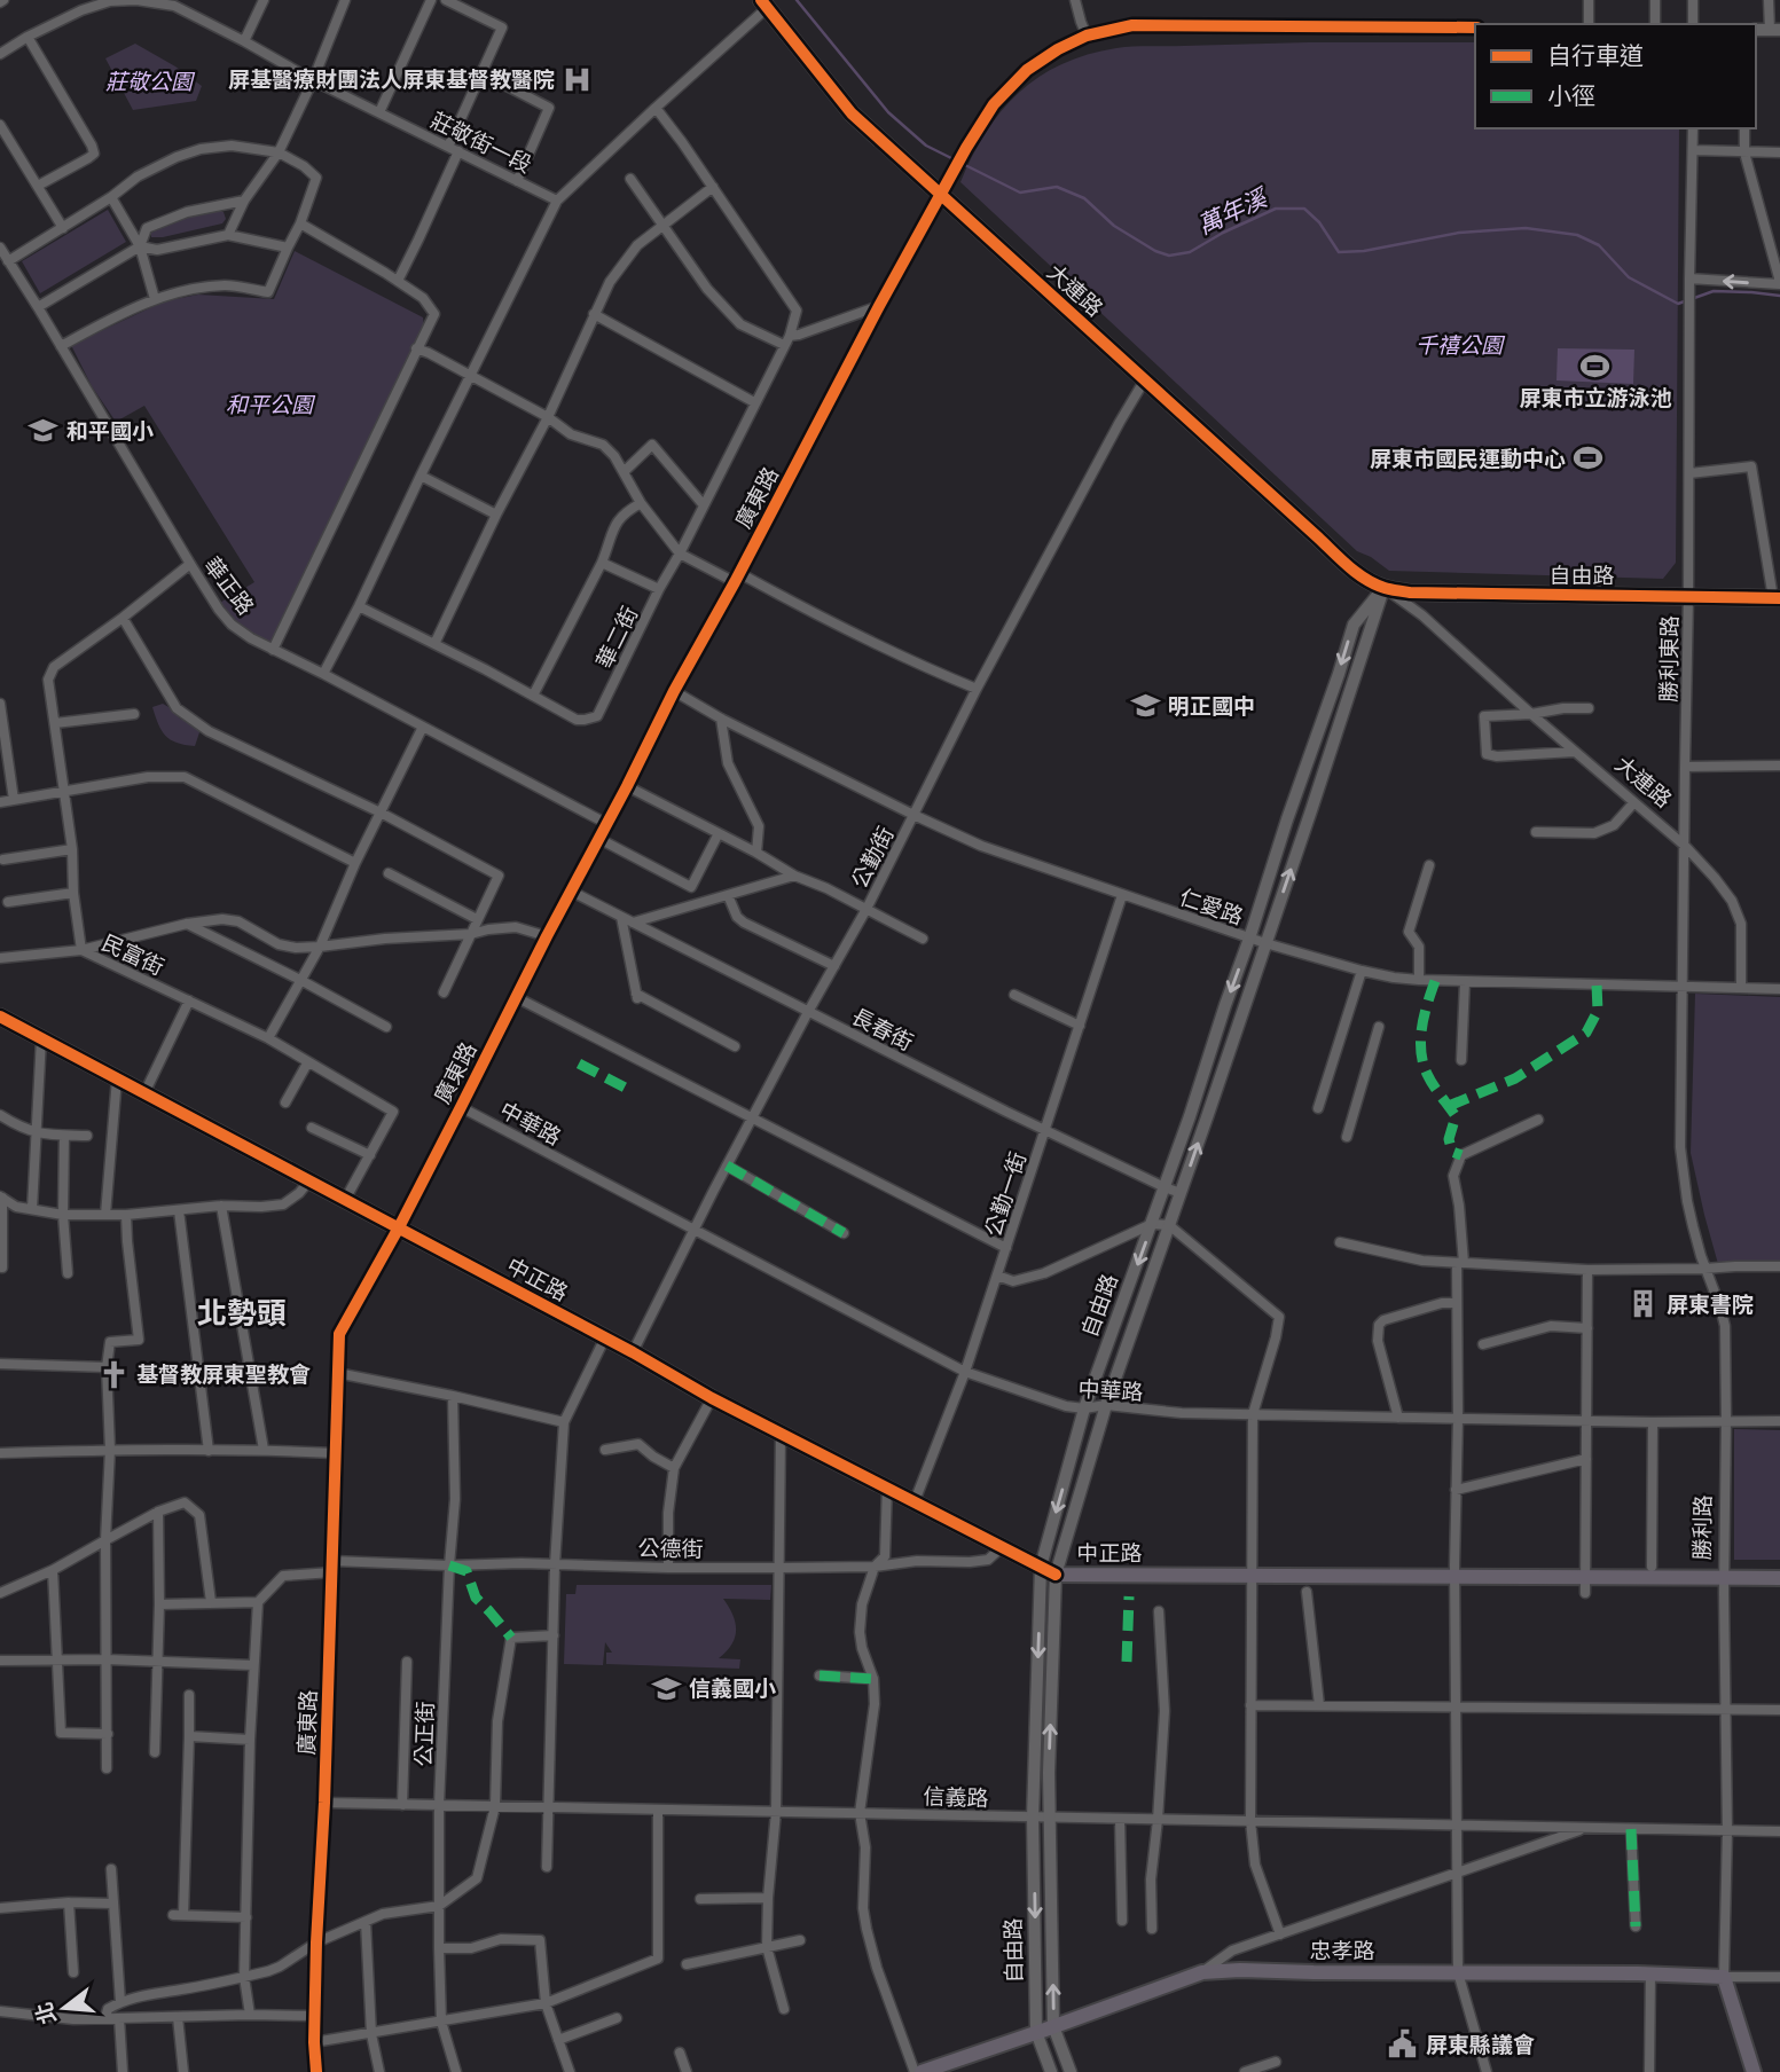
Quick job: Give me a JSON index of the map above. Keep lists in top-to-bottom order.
{
  "streets": {
    "main road": [
      "大連路",
      "自由路",
      "中正路",
      "勝利路",
      "忠孝路"
    ],
    "street": [
      "莊敬街一段",
      "廣東路",
      "華正路",
      "華二街",
      "勝利東路",
      "公勤街",
      "仁愛路",
      "民富街",
      "長春街",
      "中華路",
      "公勤一街",
      "公德街",
      "公正街",
      "信義路"
    ]
  },
  "crossings": [
    ["大連路", "廣東路"],
    ["大連路", "自由路"],
    ["大連路", "勝利東路"],
    ["大連路", "公勤街"],
    ["廣東路", "華正路"],
    ["廣東路", "仁愛路"],
    ["廣東路", "長春街"],
    ["廣東路", "中華路"],
    ["廣東路", "中正路"],
    ["廣東路", "公德街"],
    ["廣東路", "信義路"],
    ["自由路", "勝利東路"],
    ["自由路", "仁愛路"],
    ["自由路", "長春街"],
    ["自由路", "中華路"],
    ["自由路", "中正路"],
    ["自由路", "信義路"],
    ["自由路", "忠孝路"],
    ["華正路", "民富街"],
    ["勝利東路", "仁愛路"],
    ["勝利東路", "勝利路"],
    ["公勤街", "仁愛路"],
    ["公勤街", "長春街"],
    ["公勤街", "中華路"],
    ["公勤街", "中正路"],
    ["仁愛路", "公勤一街"],
    ["仁愛路", "勝利路"],
    ["長春街", "公勤一街"],
    ["中華路", "公勤一街"],
    ["中華路", "勝利路"],
    ["公勤一街", "中正路"],
    ["中正路", "勝利路"],
    ["中正路", "公德街"],
    ["勝利路", "信義路"],
    ["勝利路", "忠孝路"],
    ["公德街", "公正街"],
    ["公正街", "信義路"],
    ["信義路", "忠孝路"]
  ],
  "districts": ["北勢頭"],
  "water": ["萬年溪"],
  "parks": ["莊敬公園", "千禧公園", "和平公園"],
  "places": {
    "hospital": ["屏基醫療財團法人屏東基督教醫院"],
    "sports": ["屏東市立游泳池", "屏東市國民運動中心"],
    "school or university": ["和平國小", "明正國中", "信義國小"],
    "building": ["屏東書院"],
    "church": ["基督教屏東聖教會"],
    "public building": ["屏東縣議會"]
  },
  "legend": ["自行車道", "小徑"],
  "north": "left"
}
